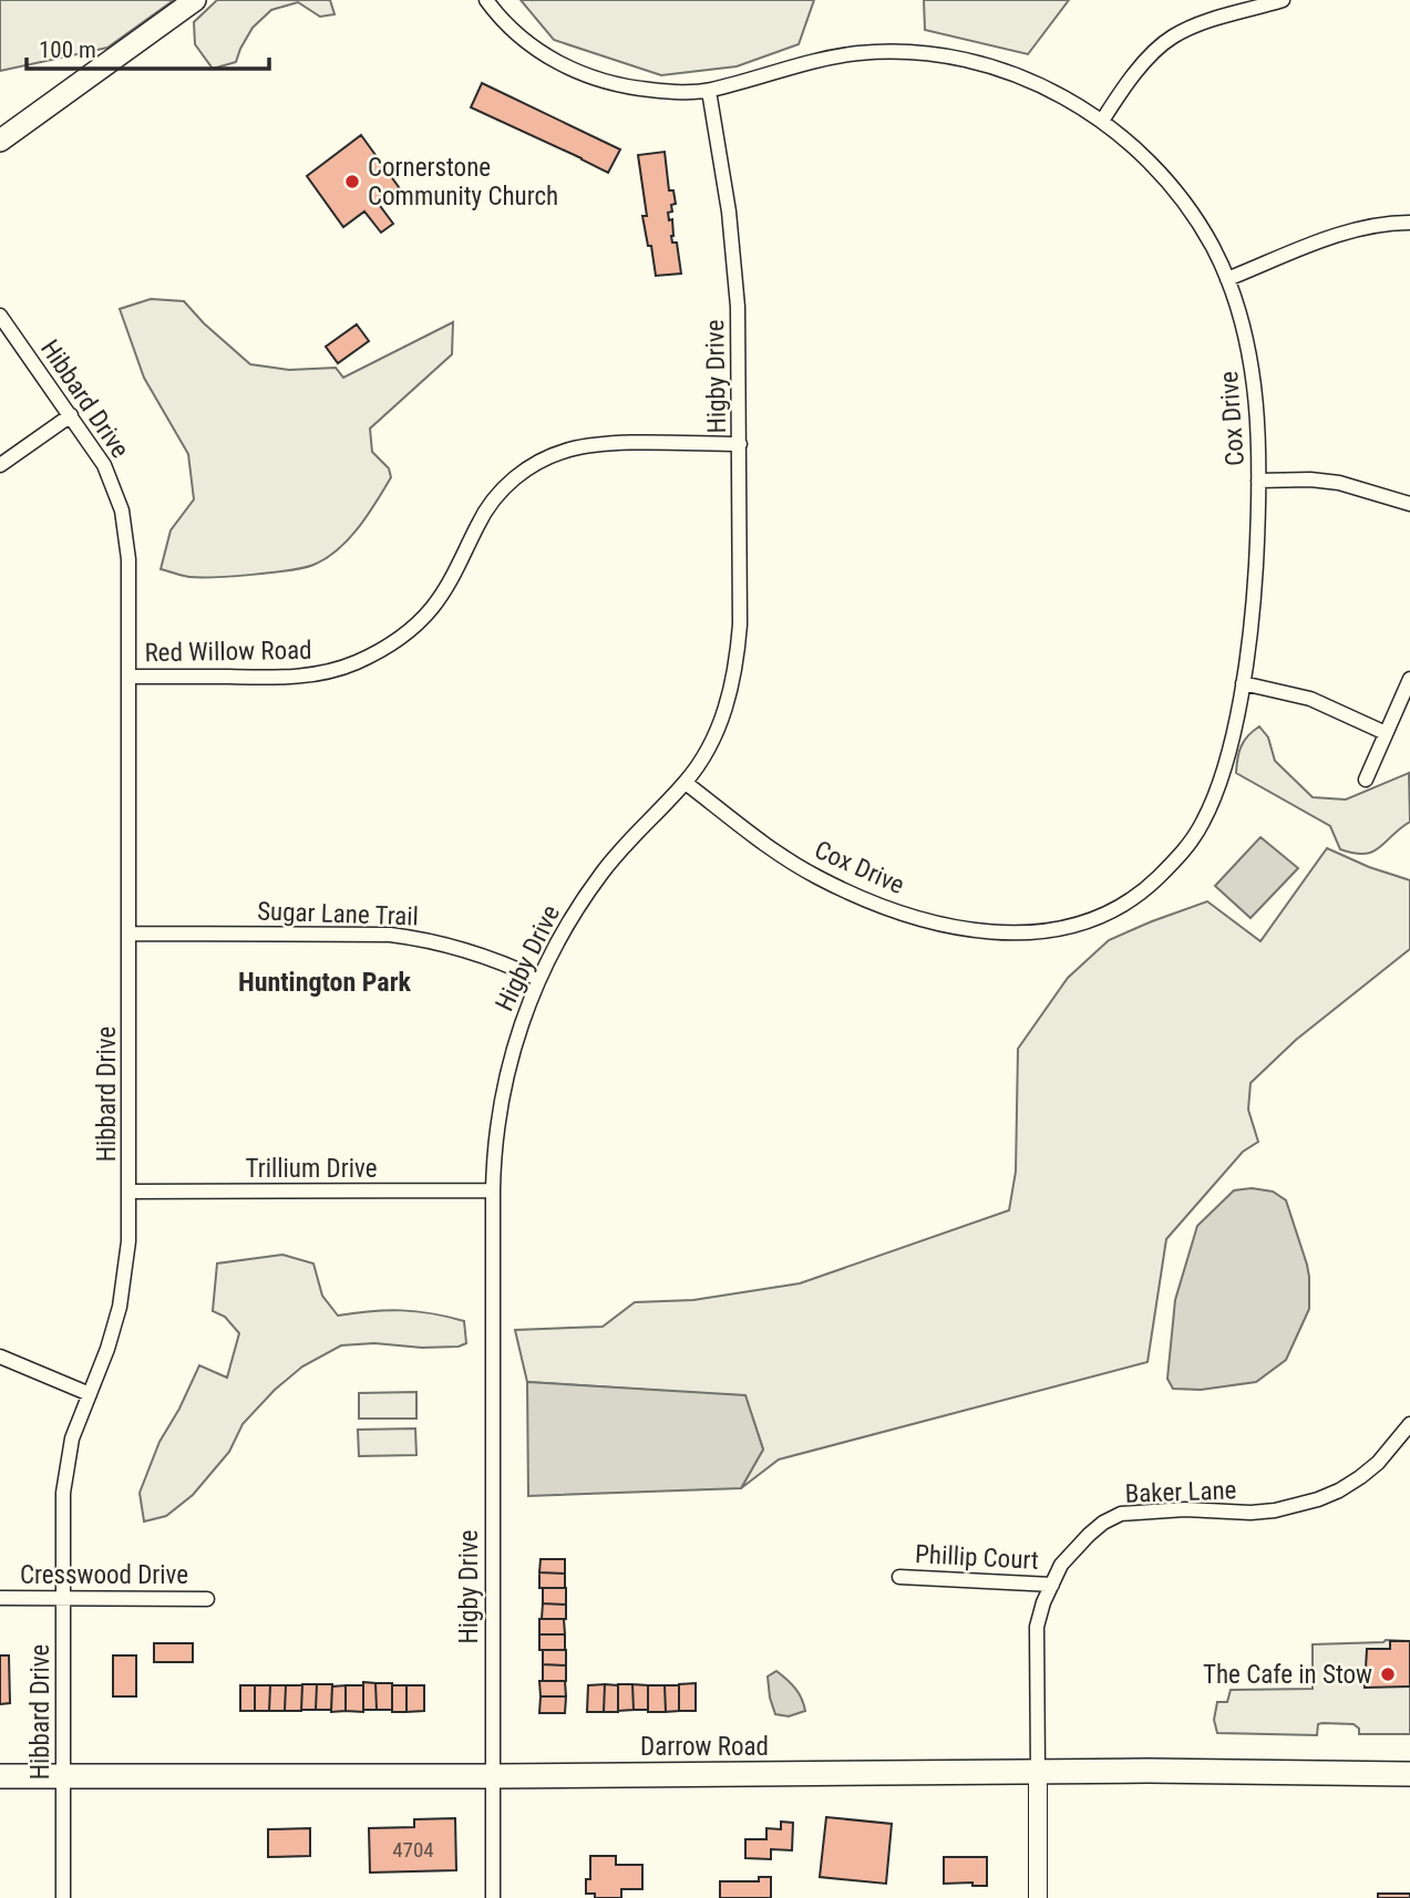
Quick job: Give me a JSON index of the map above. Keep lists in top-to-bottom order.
{
  "streets": {
    "main road": ["Darrow Road"],
    "street": [
      "Higby Drive",
      "Hibbard Drive",
      "Cox Drive",
      "Red Willow Road",
      "Sugar Lane Trail",
      "Trillium Drive",
      "Baker Lane",
      "Phillip Court",
      "Cresswood Drive"
    ]
  },
  "crossings": [
    ["Higby Drive", "Cox Drive"],
    ["Higby Drive", "Red Willow Road"],
    ["Higby Drive", "Sugar Lane Trail"],
    ["Higby Drive", "Trillium Drive"],
    ["Higby Drive", "Darrow Road"],
    ["Hibbard Drive", "Red Willow Road"],
    ["Hibbard Drive", "Sugar Lane Trail"],
    ["Hibbard Drive", "Trillium Drive"],
    ["Hibbard Drive", "Cresswood Drive"],
    ["Hibbard Drive", "Darrow Road"],
    ["Baker Lane", "Phillip Court"],
    ["Baker Lane", "Darrow Road"]
  ],
  "districts": ["Huntington Park"],
  "places": ["Cornerstone Community Church", "The Cafe in Stow"],
  "house_numbers": ["4704"],
  "scale_bar": "100 m"
}
